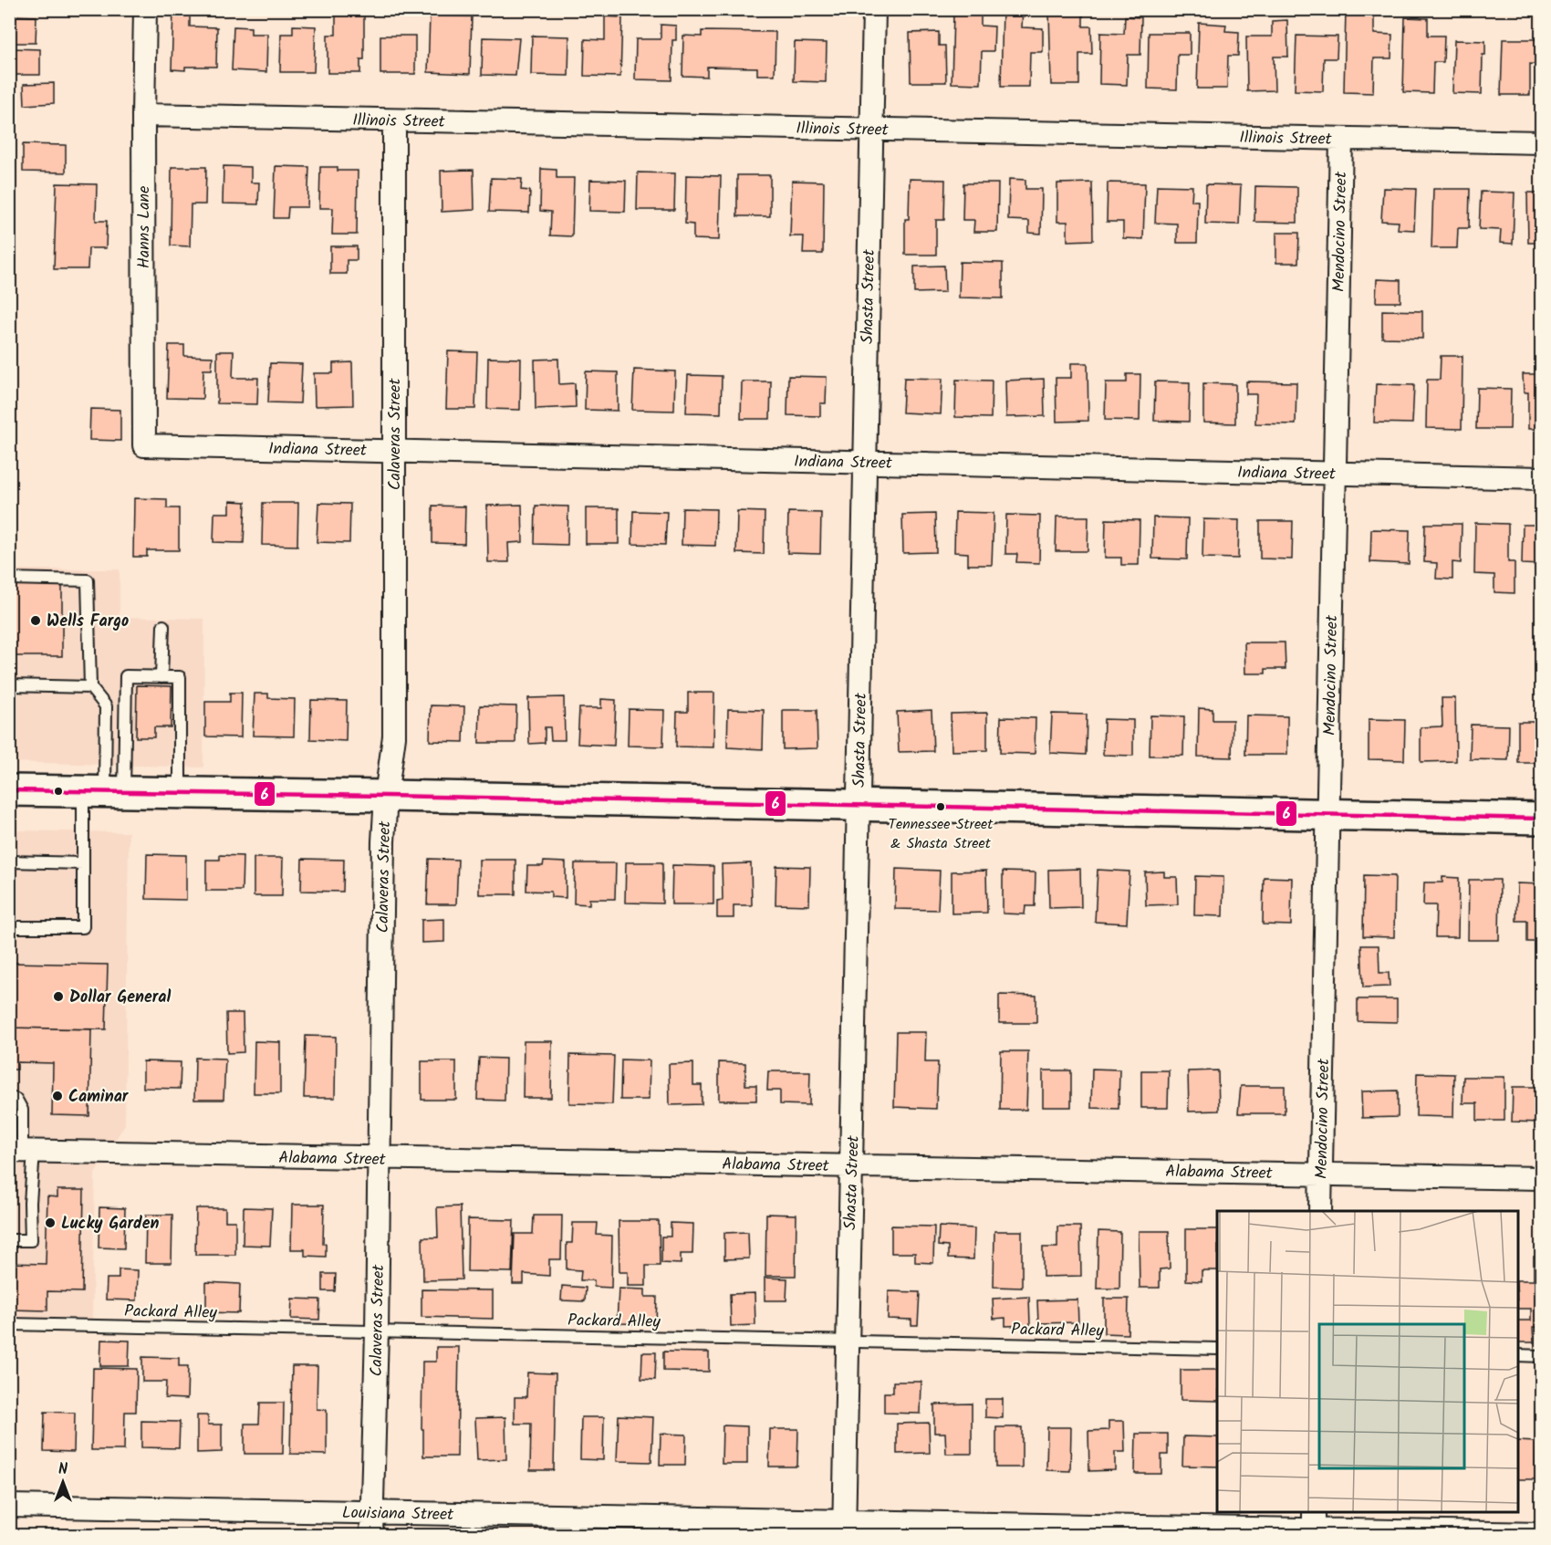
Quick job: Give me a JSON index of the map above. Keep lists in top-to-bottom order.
{
  "streets": {
    "street": [
      "Illinois Street",
      "Hanns Lane",
      "Mendocino Street",
      "Shasta Street",
      "Calaveras Street",
      "Indiana Street",
      "Alabama Street",
      "Louisiana Street"
    ],
    "lane": ["Packard Alley"]
  },
  "crossings": [
    ["Illinois Street", "Hanns Lane"],
    ["Illinois Street", "Mendocino Street"],
    ["Illinois Street", "Shasta Street"],
    ["Illinois Street", "Calaveras Street"],
    ["Hanns Lane", "Indiana Street"],
    ["Mendocino Street", "Indiana Street"],
    ["Mendocino Street", "Alabama Street"],
    ["Shasta Street", "Indiana Street"],
    ["Shasta Street", "Alabama Street"],
    ["Shasta Street", "Packard Alley"],
    ["Shasta Street", "Louisiana Street"],
    ["Calaveras Street", "Indiana Street"],
    ["Calaveras Street", "Alabama Street"],
    ["Calaveras Street", "Packard Alley"],
    ["Calaveras Street", "Louisiana Street"]
  ],
  "places": [
    "Wells Fargo",
    "Tennessee Street & Shasta Street",
    "Dollar General",
    "Caminar",
    "Lucky Garden"
  ],
  "lines": ["transit line 6"],
  "north": "top"
}
